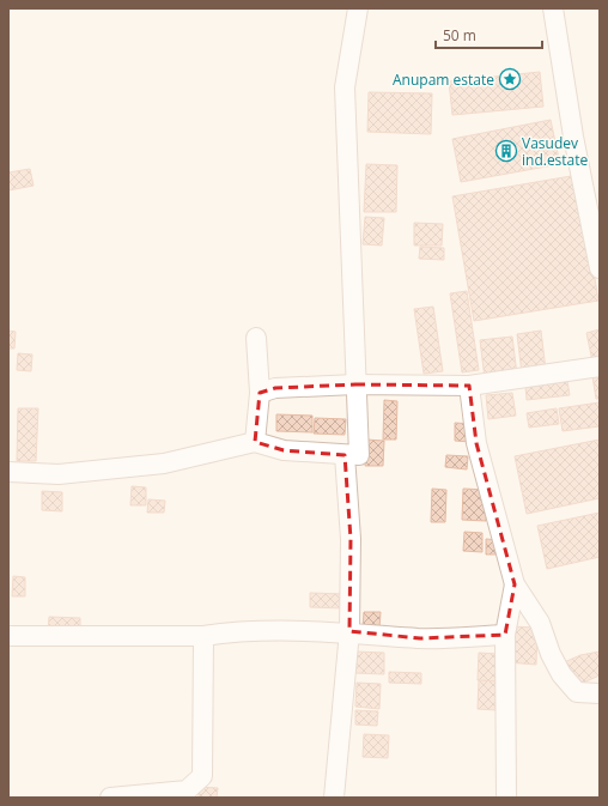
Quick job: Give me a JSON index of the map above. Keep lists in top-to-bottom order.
{
  "places": {
    "place": ["Anupam estate"],
    "building": ["Vasudev ind.estate"]
  },
  "scale_bar": "50 m"
}
